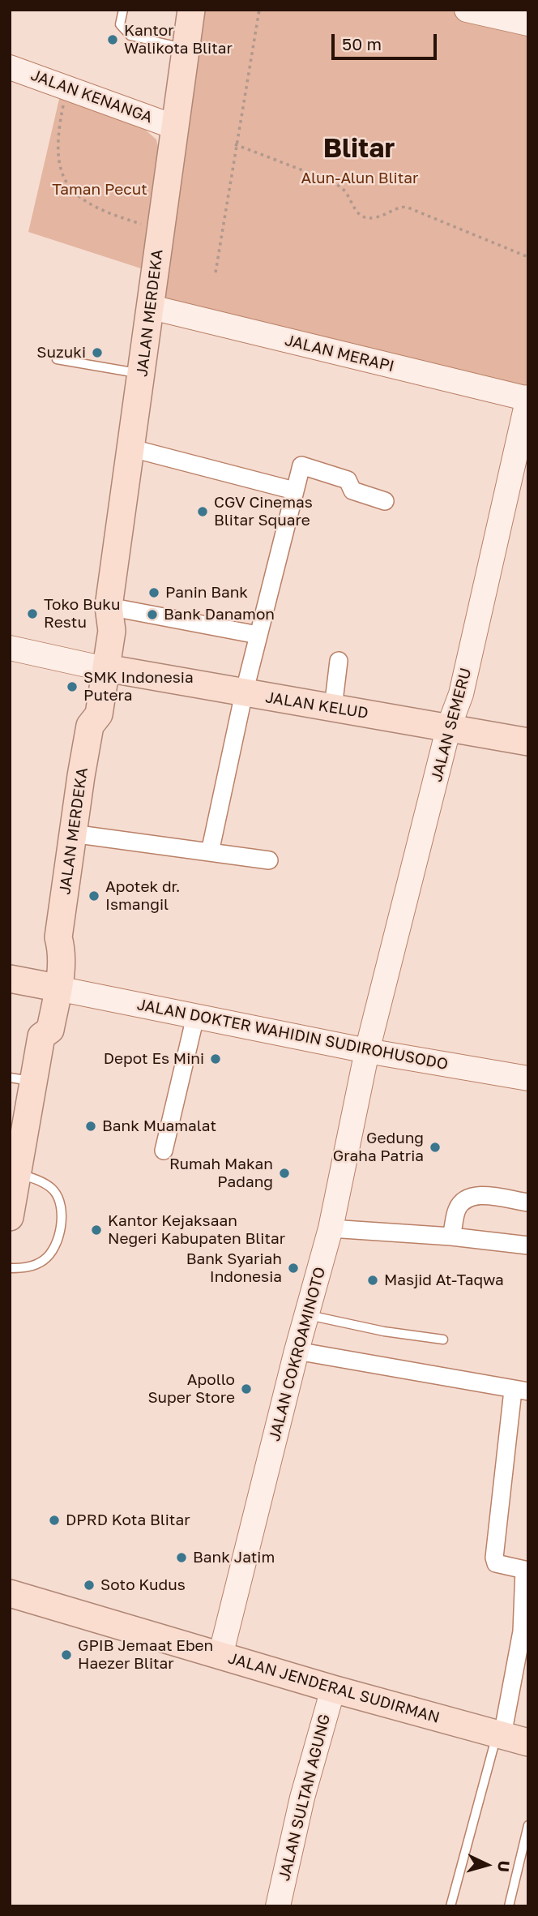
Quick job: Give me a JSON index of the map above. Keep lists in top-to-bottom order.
{
  "streets": {
    "main road": [
      "JALAN KENANGA",
      "JALAN MERDEKA",
      "JALAN MERAPI",
      "JALAN KELUD",
      "JALAN SEMERU",
      "JALAN DOKTER WAHIDIN SUDIROHUSODO",
      "JALAN COKROAMINOTO",
      "JALAN JENDERAL SUDIRMAN",
      "JALAN SULTAN AGUNG"
    ]
  },
  "crossings": [
    ["JALAN KENANGA", "JALAN MERDEKA"],
    ["JALAN MERDEKA", "JALAN MERAPI"],
    ["JALAN MERDEKA", "JALAN KELUD"],
    ["JALAN MERDEKA", "JALAN DOKTER WAHIDIN SUDIROHUSODO"],
    ["JALAN MERAPI", "JALAN SEMERU"],
    ["JALAN KELUD", "JALAN SEMERU"],
    ["JALAN SEMERU", "JALAN DOKTER WAHIDIN SUDIROHUSODO"],
    ["JALAN SEMERU", "JALAN COKROAMINOTO"],
    ["JALAN DOKTER WAHIDIN SUDIROHUSODO", "JALAN COKROAMINOTO"],
    ["JALAN COKROAMINOTO", "JALAN JENDERAL SUDIRMAN"],
    ["JALAN JENDERAL SUDIRMAN", "JALAN SULTAN AGUNG"]
  ],
  "districts": ["Blitar"],
  "parks": ["Alun-Alun Blitar", "Taman Pecut"],
  "places": [
    "Kantor Walikota Blitar",
    "Suzuki",
    "CGV Cinemas Blitar Square",
    "Panin Bank",
    "Toko Buku Restu",
    "Bank Danamon",
    "SMK Indonesia Putera",
    "Apotek dr. Ismangil",
    "Depot Es Mini",
    "Bank Muamalat",
    "Gedung Graha Patria",
    "Rumah Makan Padang",
    "Kantor Kejaksaan Negeri Kabupaten Blitar",
    "Bank Syariah Indonesia",
    "Masjid At-Taqwa",
    "Apollo Super Store",
    "DPRD Kota Blitar",
    "Bank Jatim",
    "Soto Kudus",
    "GPIB Jemaat Eben Haezer Blitar"
  ],
  "scale_bar": "50 m",
  "north": "right"
}
